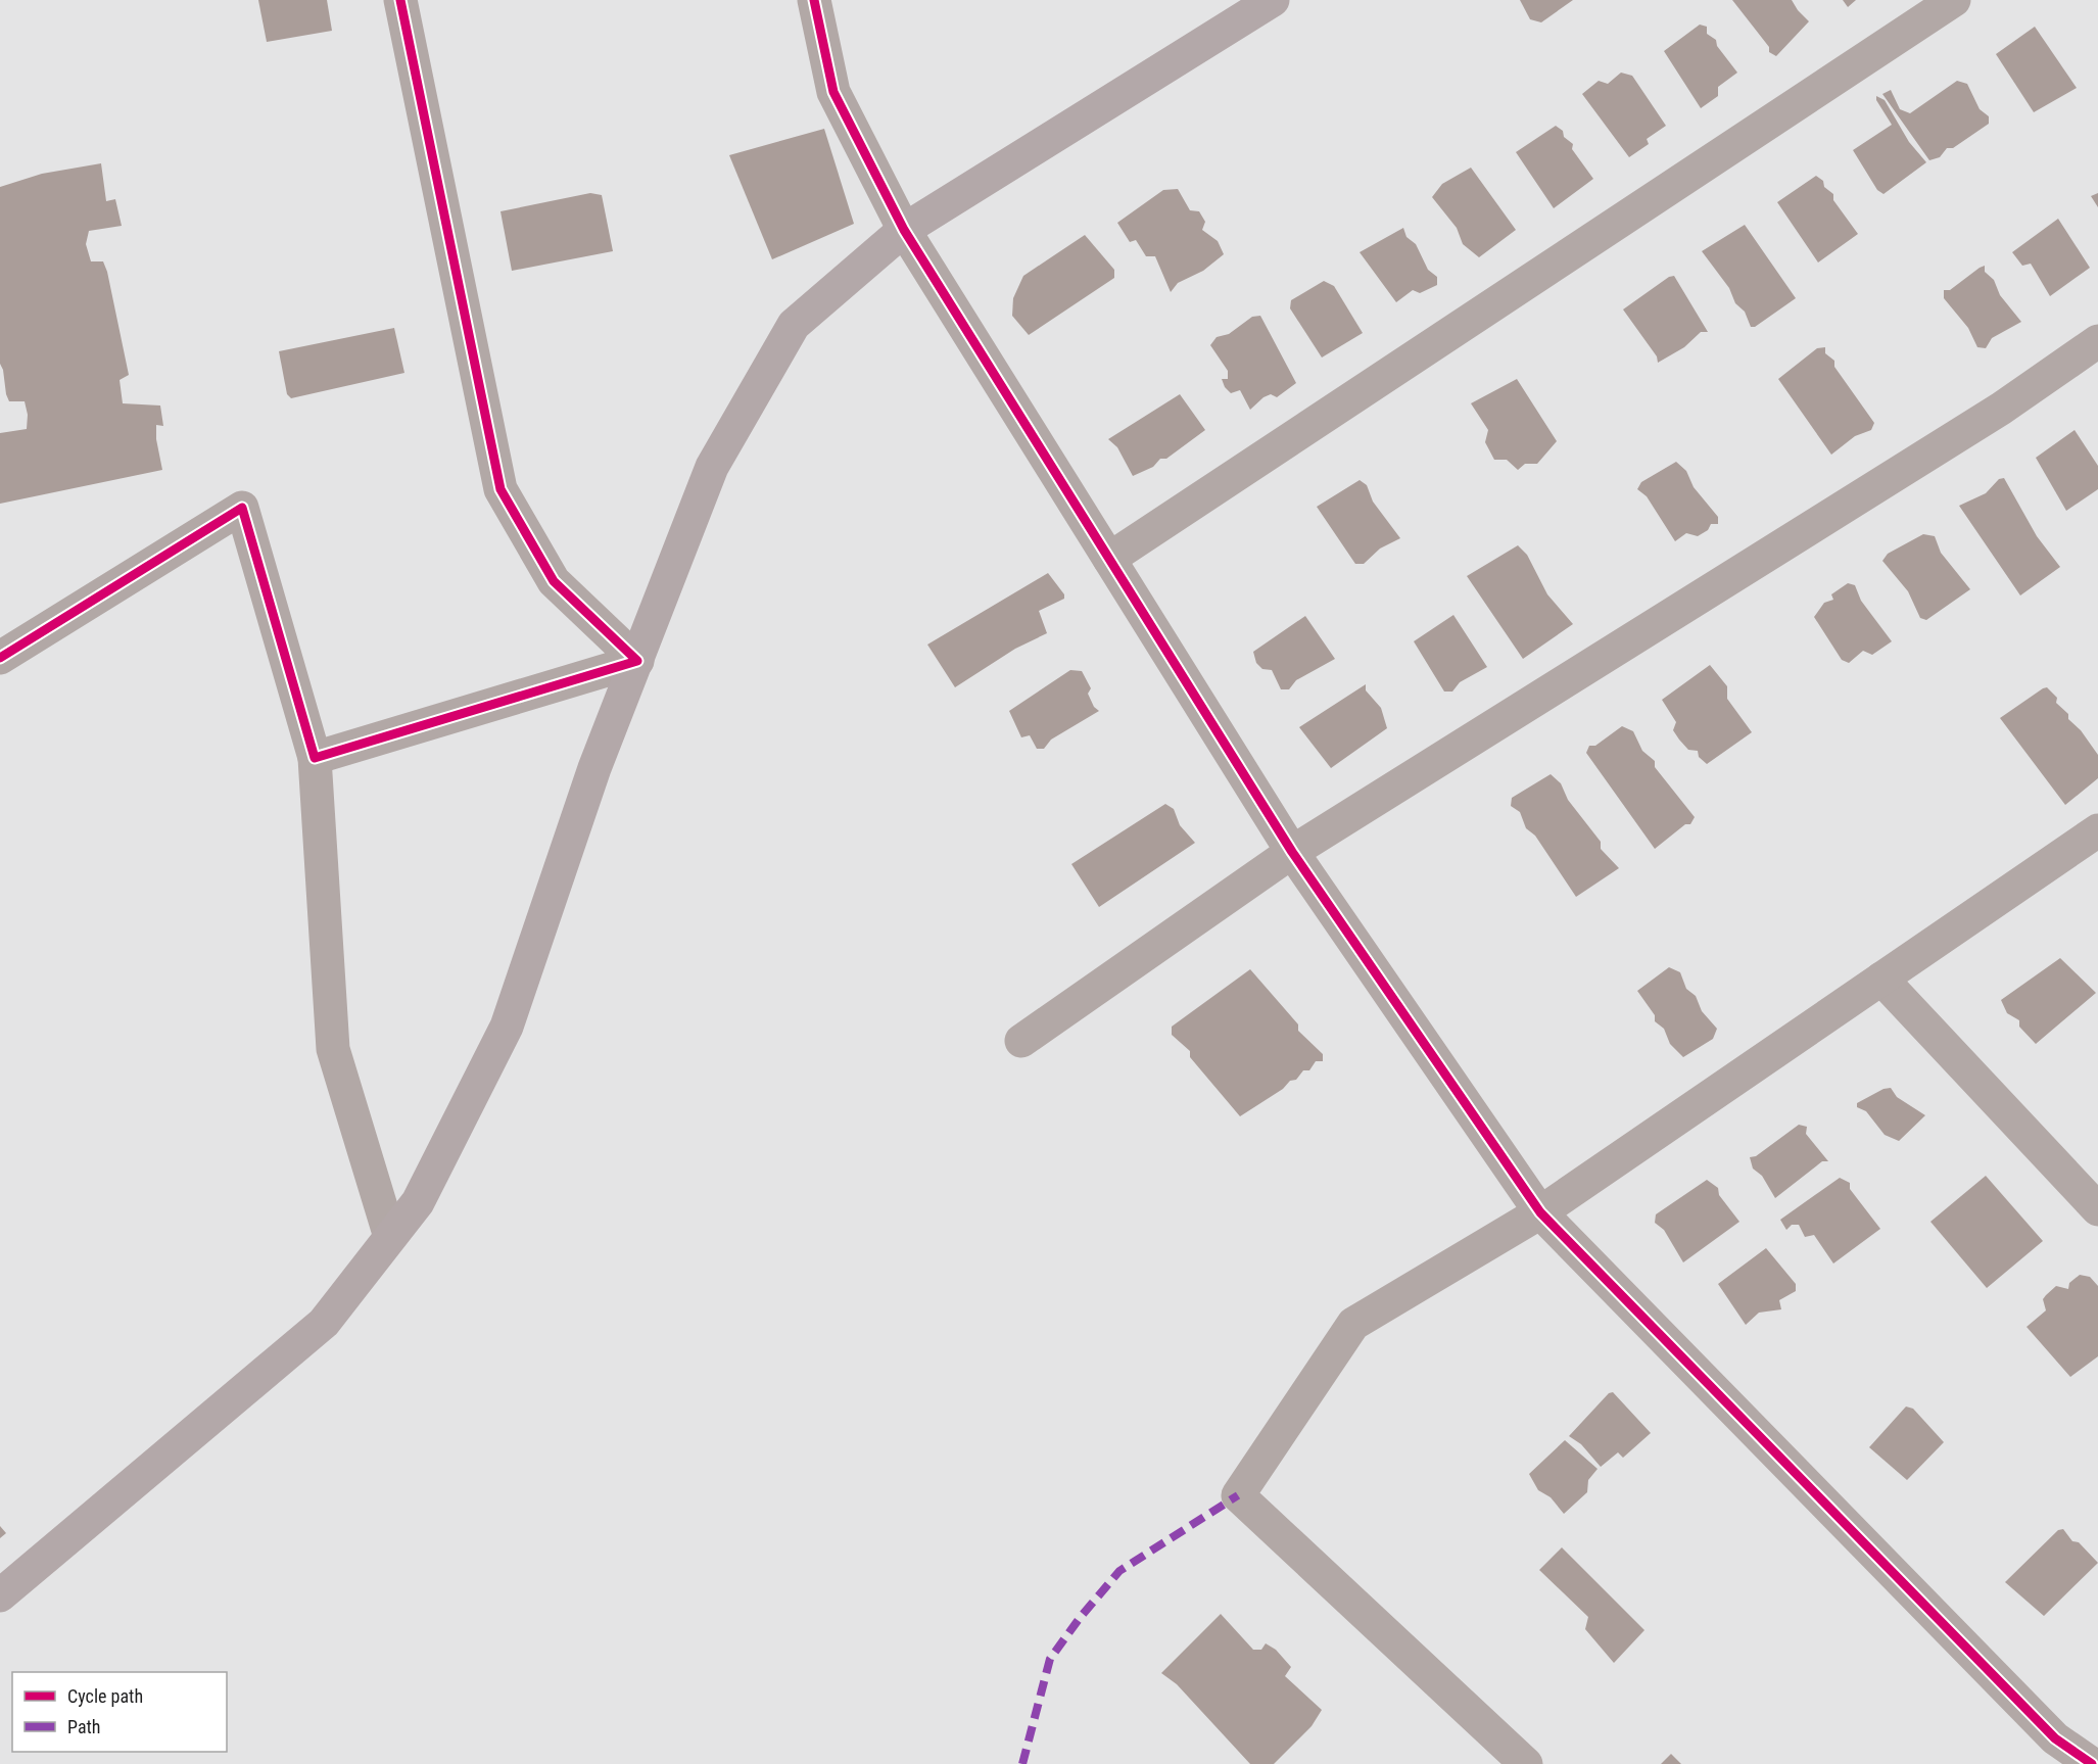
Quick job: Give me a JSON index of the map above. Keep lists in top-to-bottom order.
{
  "legend": ["Cycle path", "Path"]
}
